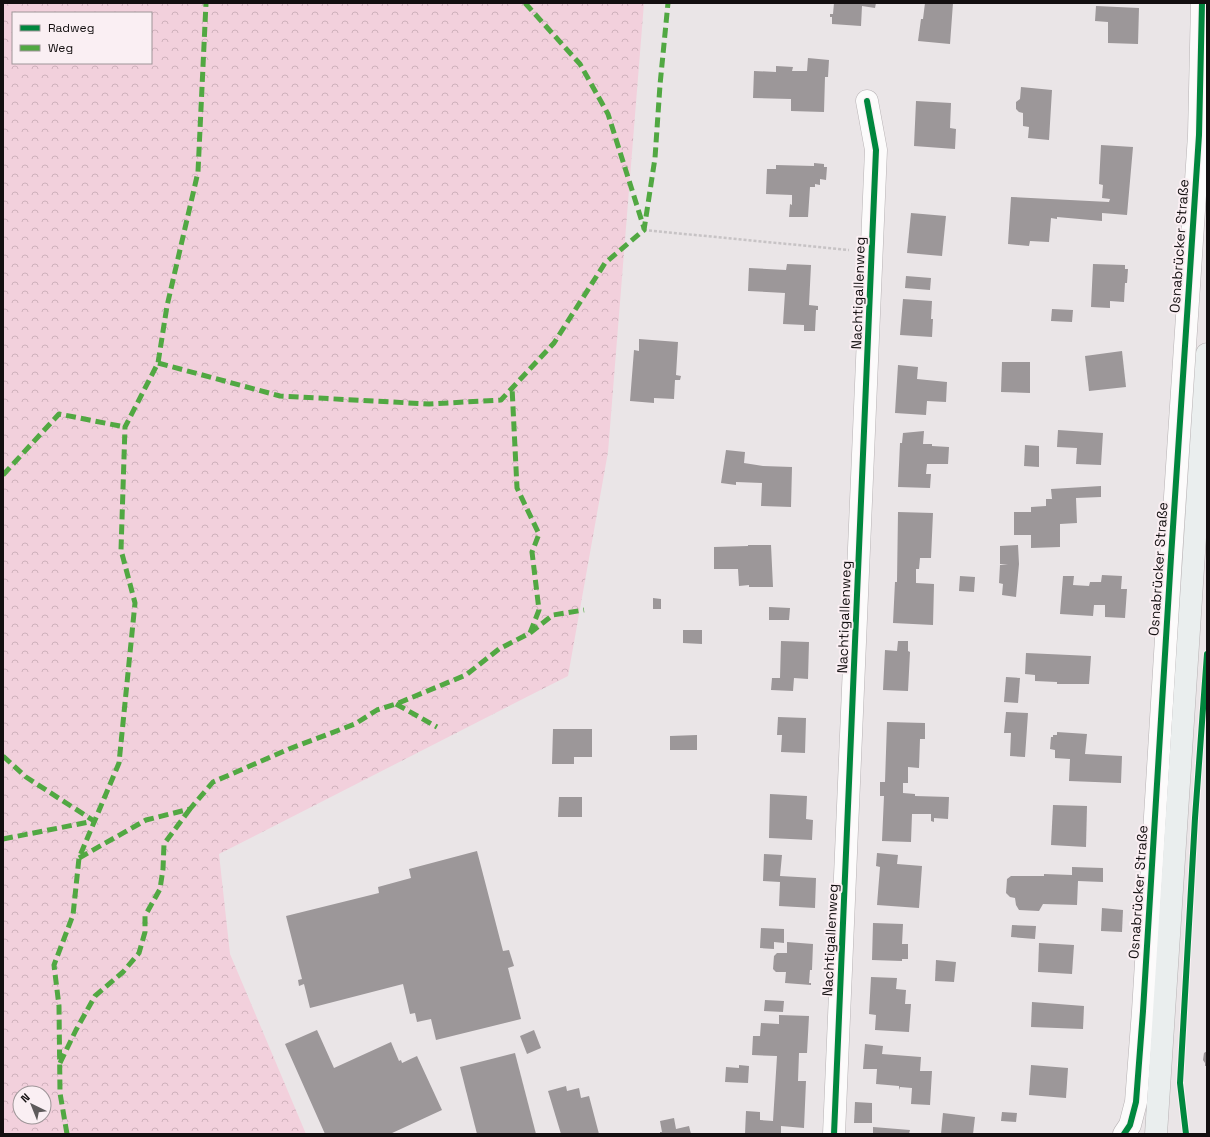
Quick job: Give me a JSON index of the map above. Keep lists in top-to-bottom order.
{
  "streets": {
    "street": ["Osnabrücker Straße", "Nachtigallenweg"]
  },
  "legend": ["Radweg", "Weg"],
  "north": "top left"
}
